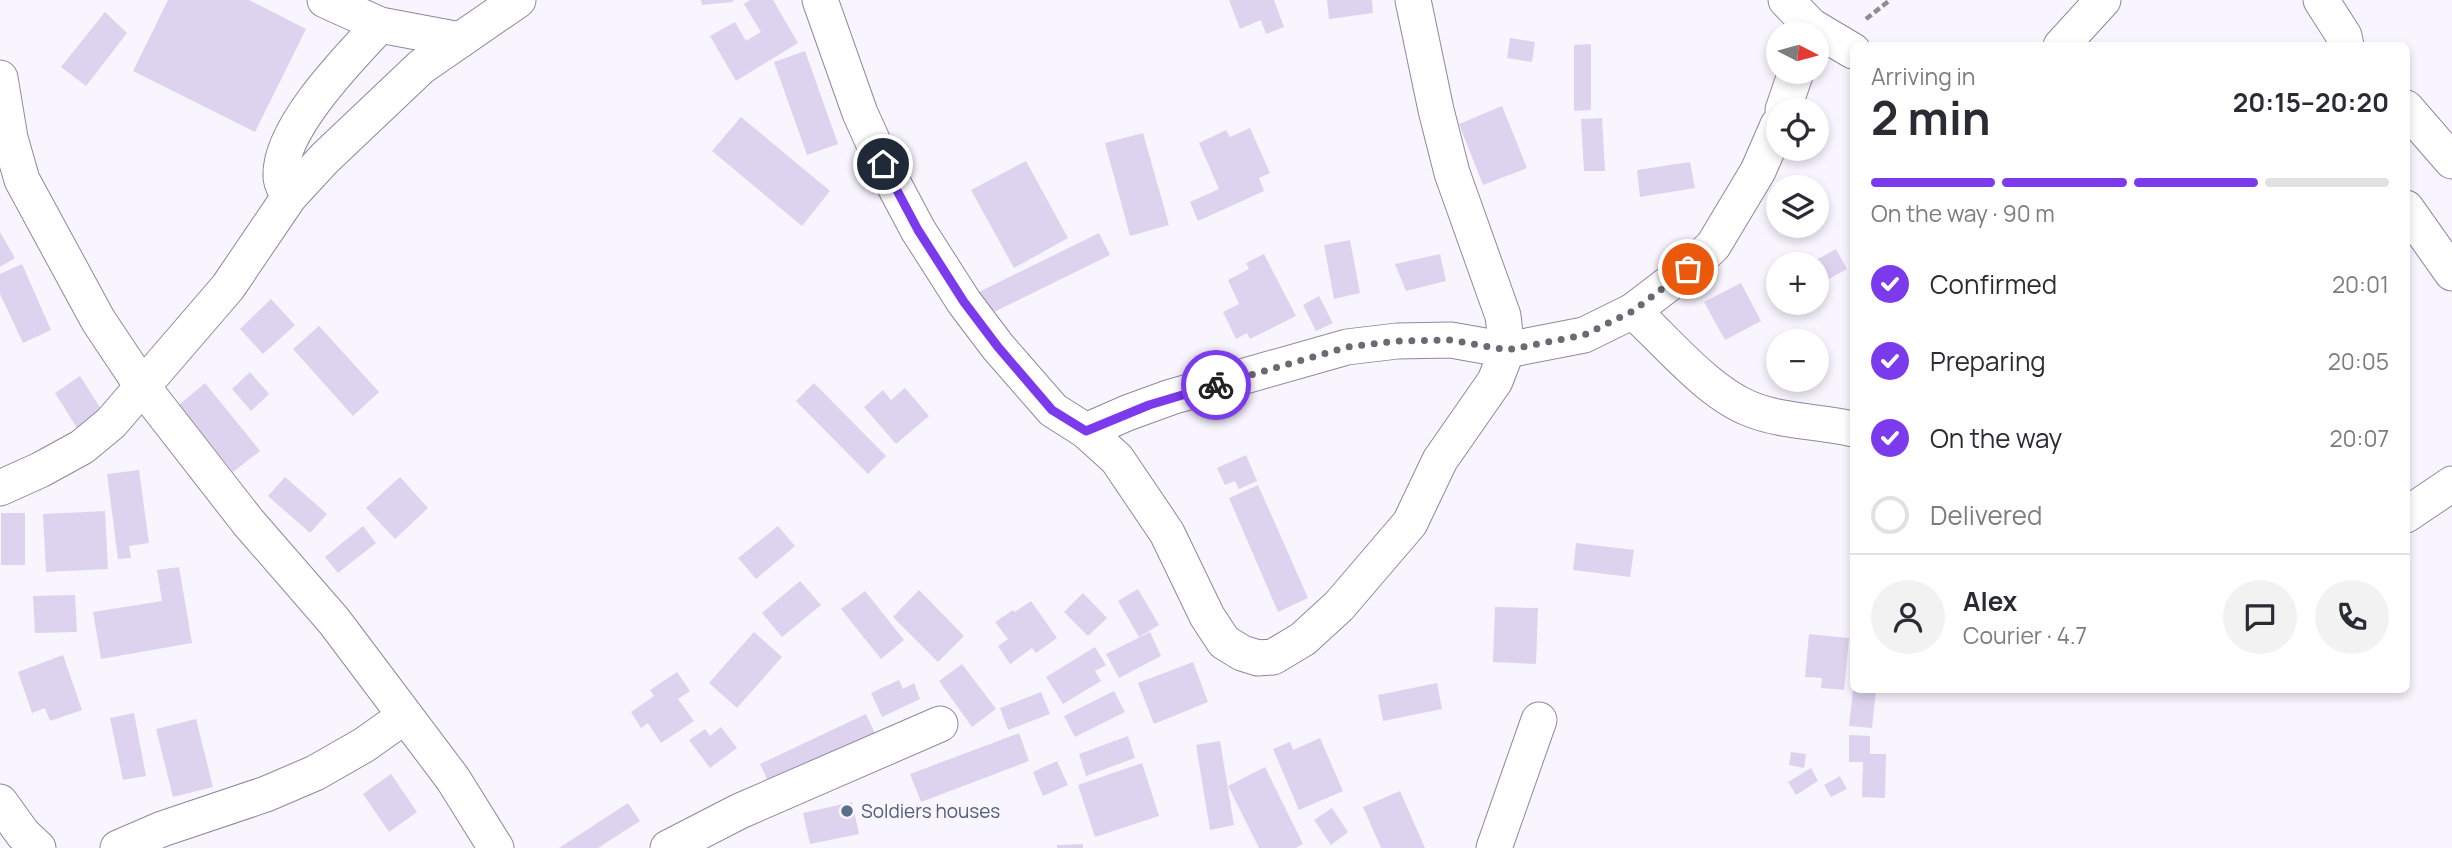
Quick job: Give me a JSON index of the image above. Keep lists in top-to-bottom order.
{
  "places": ["Soldiers houses"],
  "north": "right",
  "page": {
    "map_buttons": ["+", "−"],
    "heading": ["2 min", "Arriving in", "20:15–20:20"],
    "panel": ["Alex", "Courier · 4.7"],
    "bar": "On the way · 90 m",
    "list": [
      ["Confirmed", "20:01"],
      ["Preparing", "20:05"],
      ["On the way", "20:07"],
      "Delivered"
    ]
  }
}
